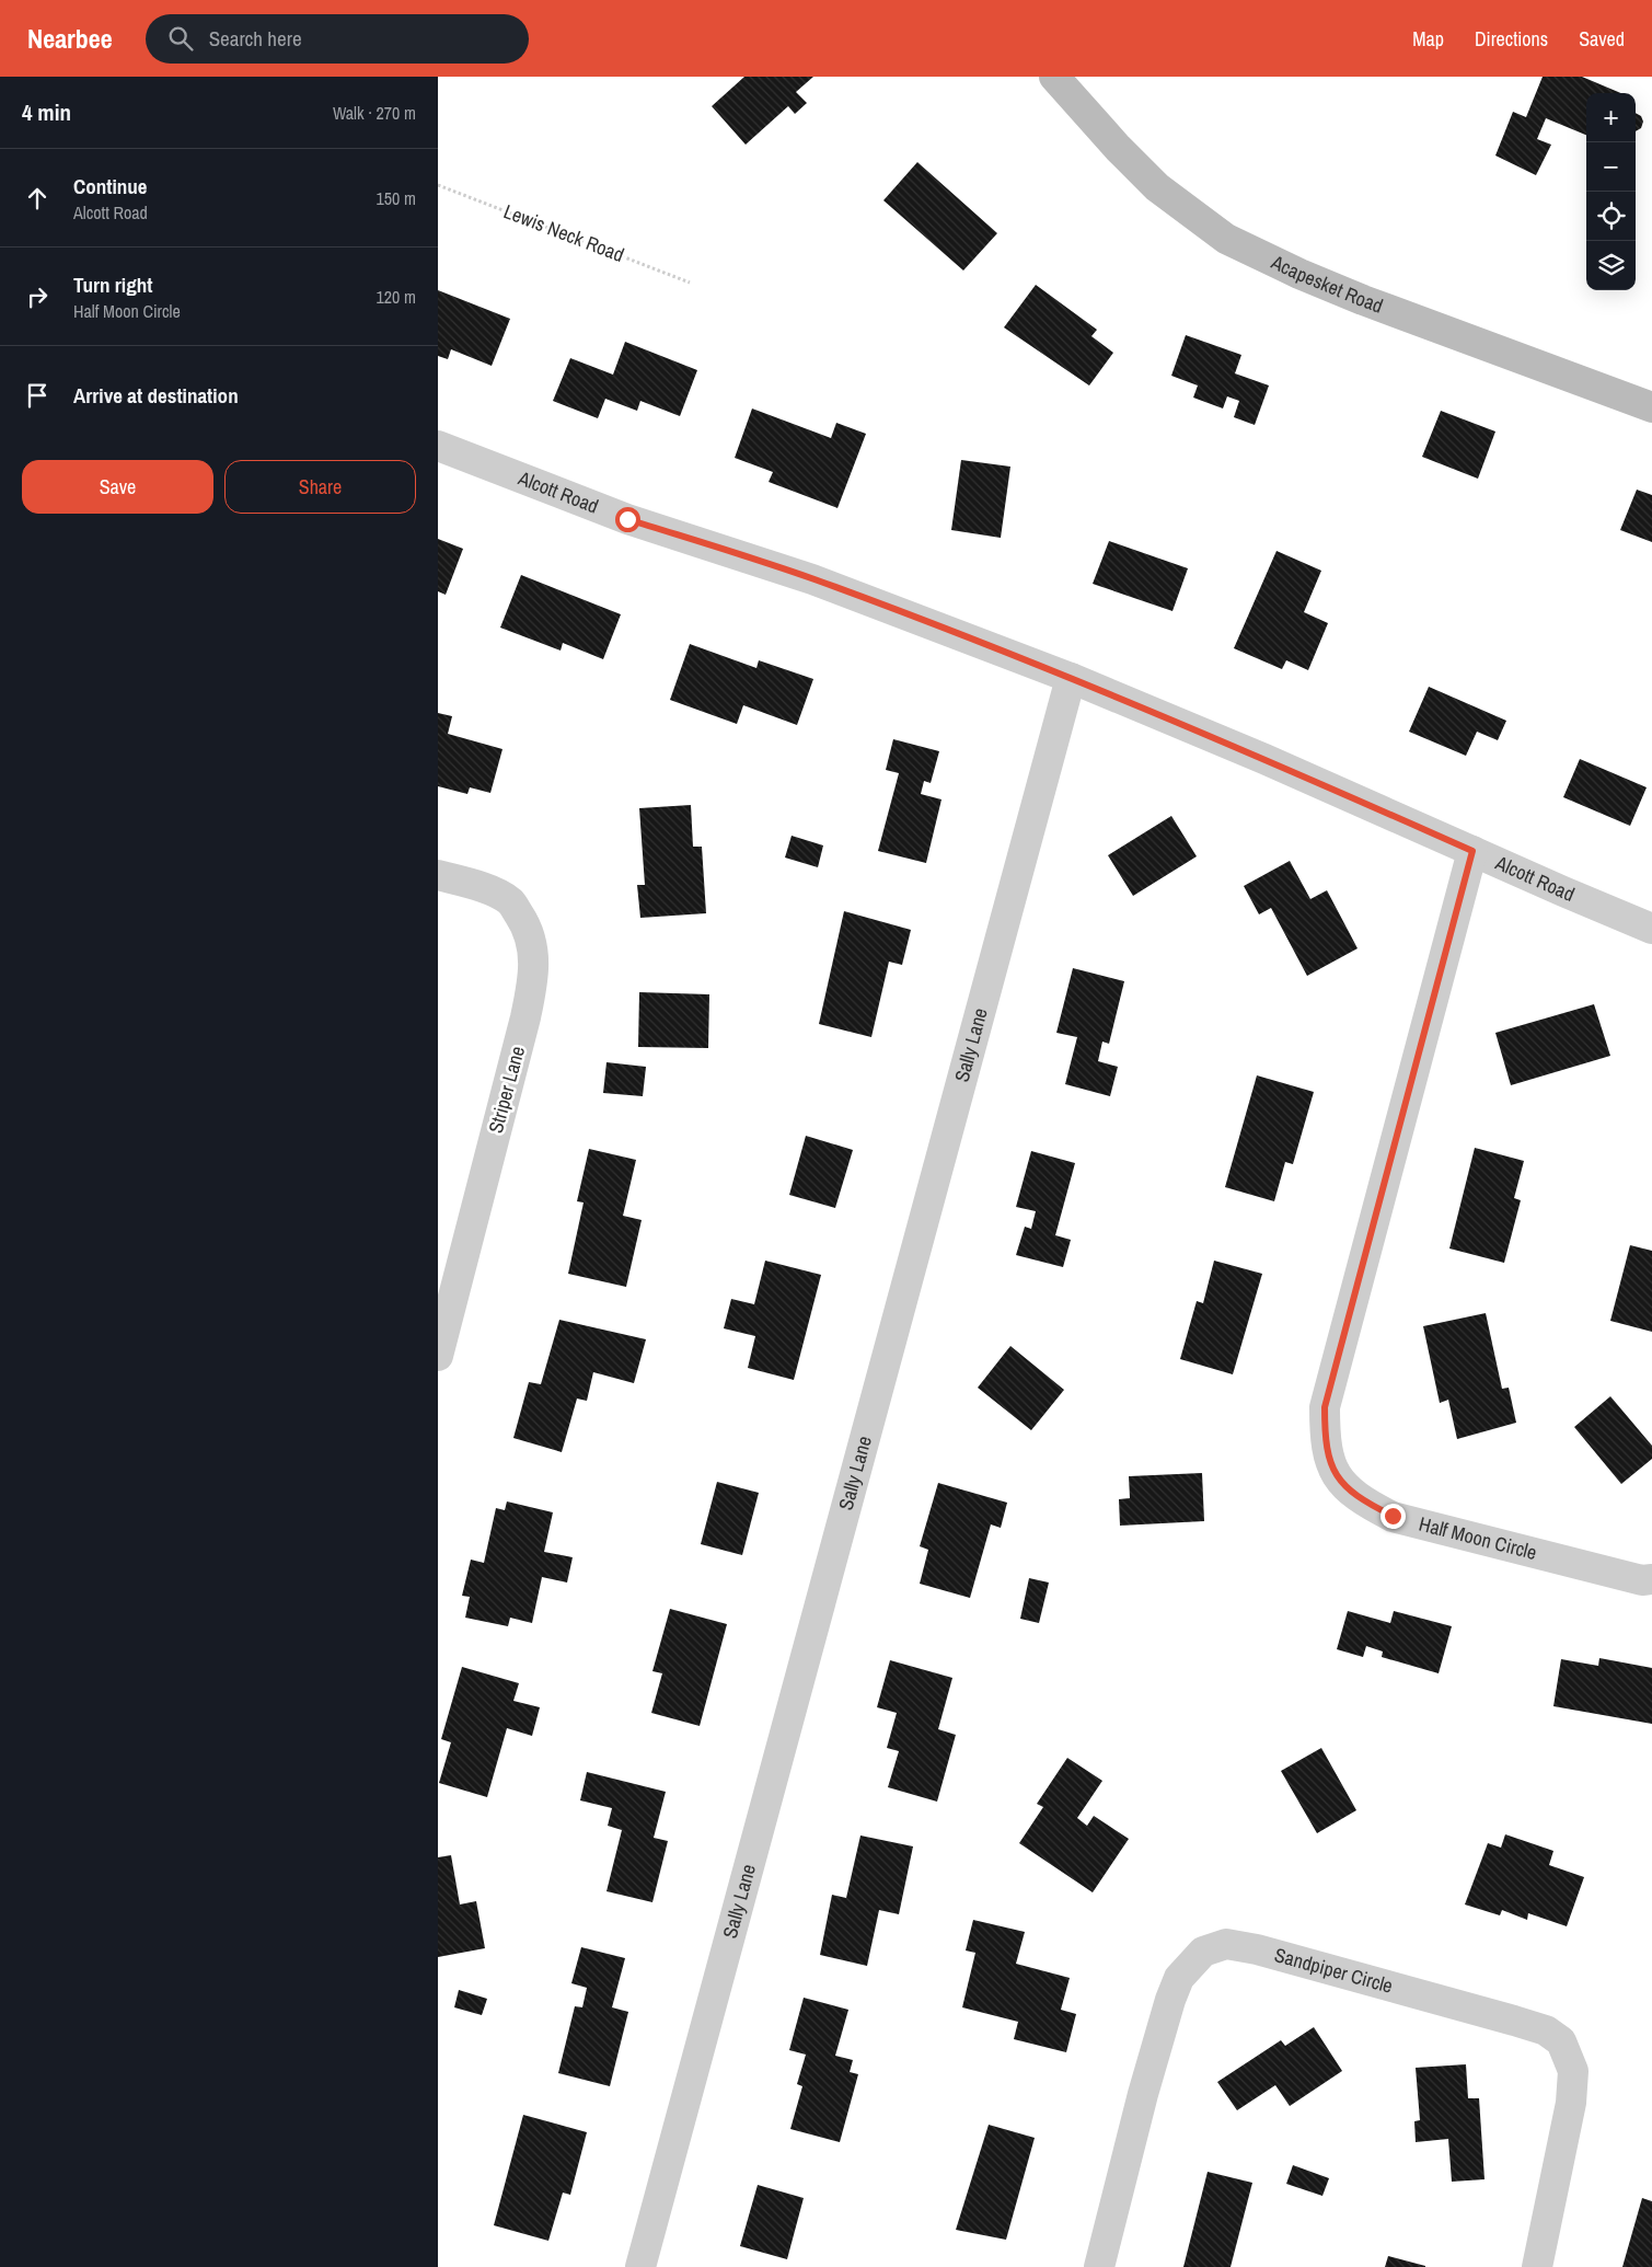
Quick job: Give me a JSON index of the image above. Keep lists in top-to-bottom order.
{
  "streets": {
    "main road": ["Acapesket Road"],
    "street": [
      "Alcott Road",
      "Sally Lane",
      "Striper Lane",
      "Half Moon Circle",
      "Sandpiper Circle"
    ],
    "path": ["Lewis Neck Road"]
  },
  "crossings": [
    ["Alcott Road", "Sally Lane"],
    ["Alcott Road", "Half Moon Circle"]
  ],
  "page": {
    "header": "Nearbee",
    "search": "Search here",
    "nav": ["Map", "Directions", "Saved"],
    "heading": ["4 min", "Walk · 270 m"],
    "map_buttons": ["+", "−"],
    "list": [
      ["Continue", "Alcott Road", "150 m"],
      ["Turn right", "Half Moon Circle", "120 m"],
      "Arrive at destination"
    ],
    "buttons": ["Save", "Share"]
  }
}
